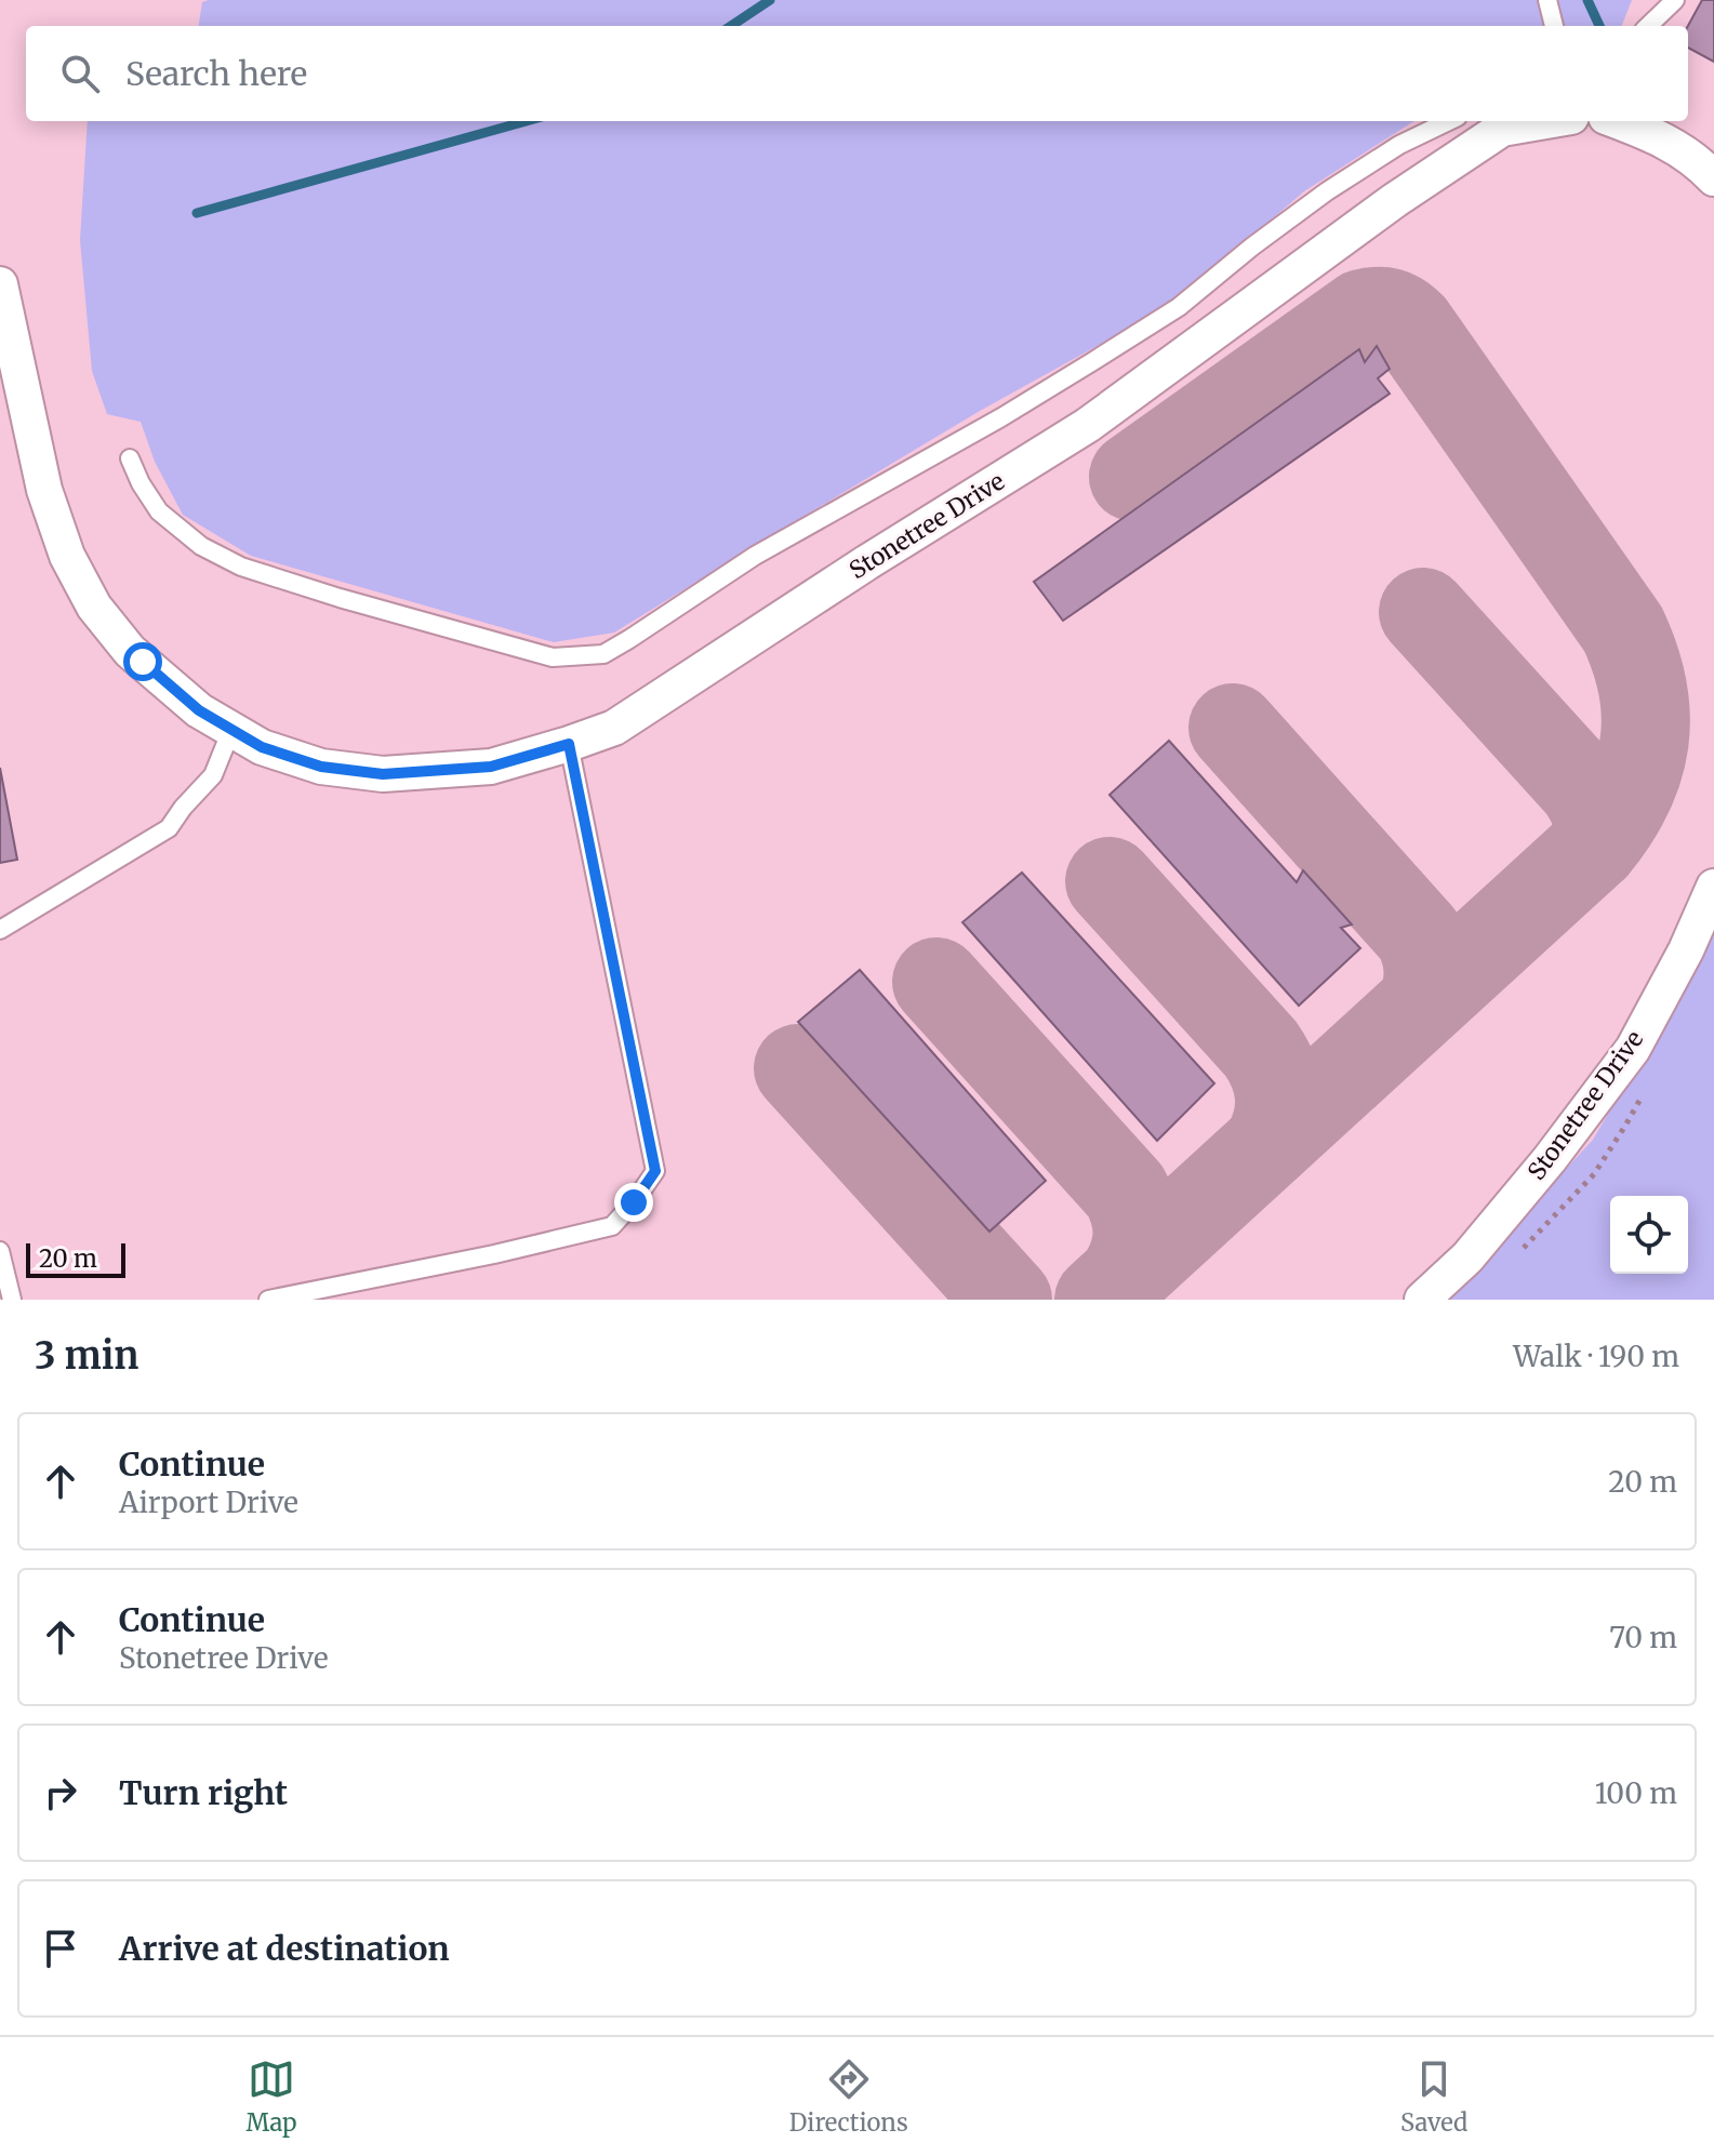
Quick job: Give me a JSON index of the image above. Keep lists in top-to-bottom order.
{
  "streets": {
    "street": ["Stonetree Drive"]
  },
  "scale_bar": "20 m",
  "page": {
    "search": "Search here",
    "scale": "20 m",
    "heading": ["3 min", "Walk · 190 m"],
    "list": [
      ["Continue", "Airport Drive", "20 m"],
      ["Continue", "Stonetree Drive", "70 m"],
      ["Turn right", "100 m"],
      "Arrive at destination"
    ],
    "nav": ["Map", "Directions", "Saved"]
  }
}
